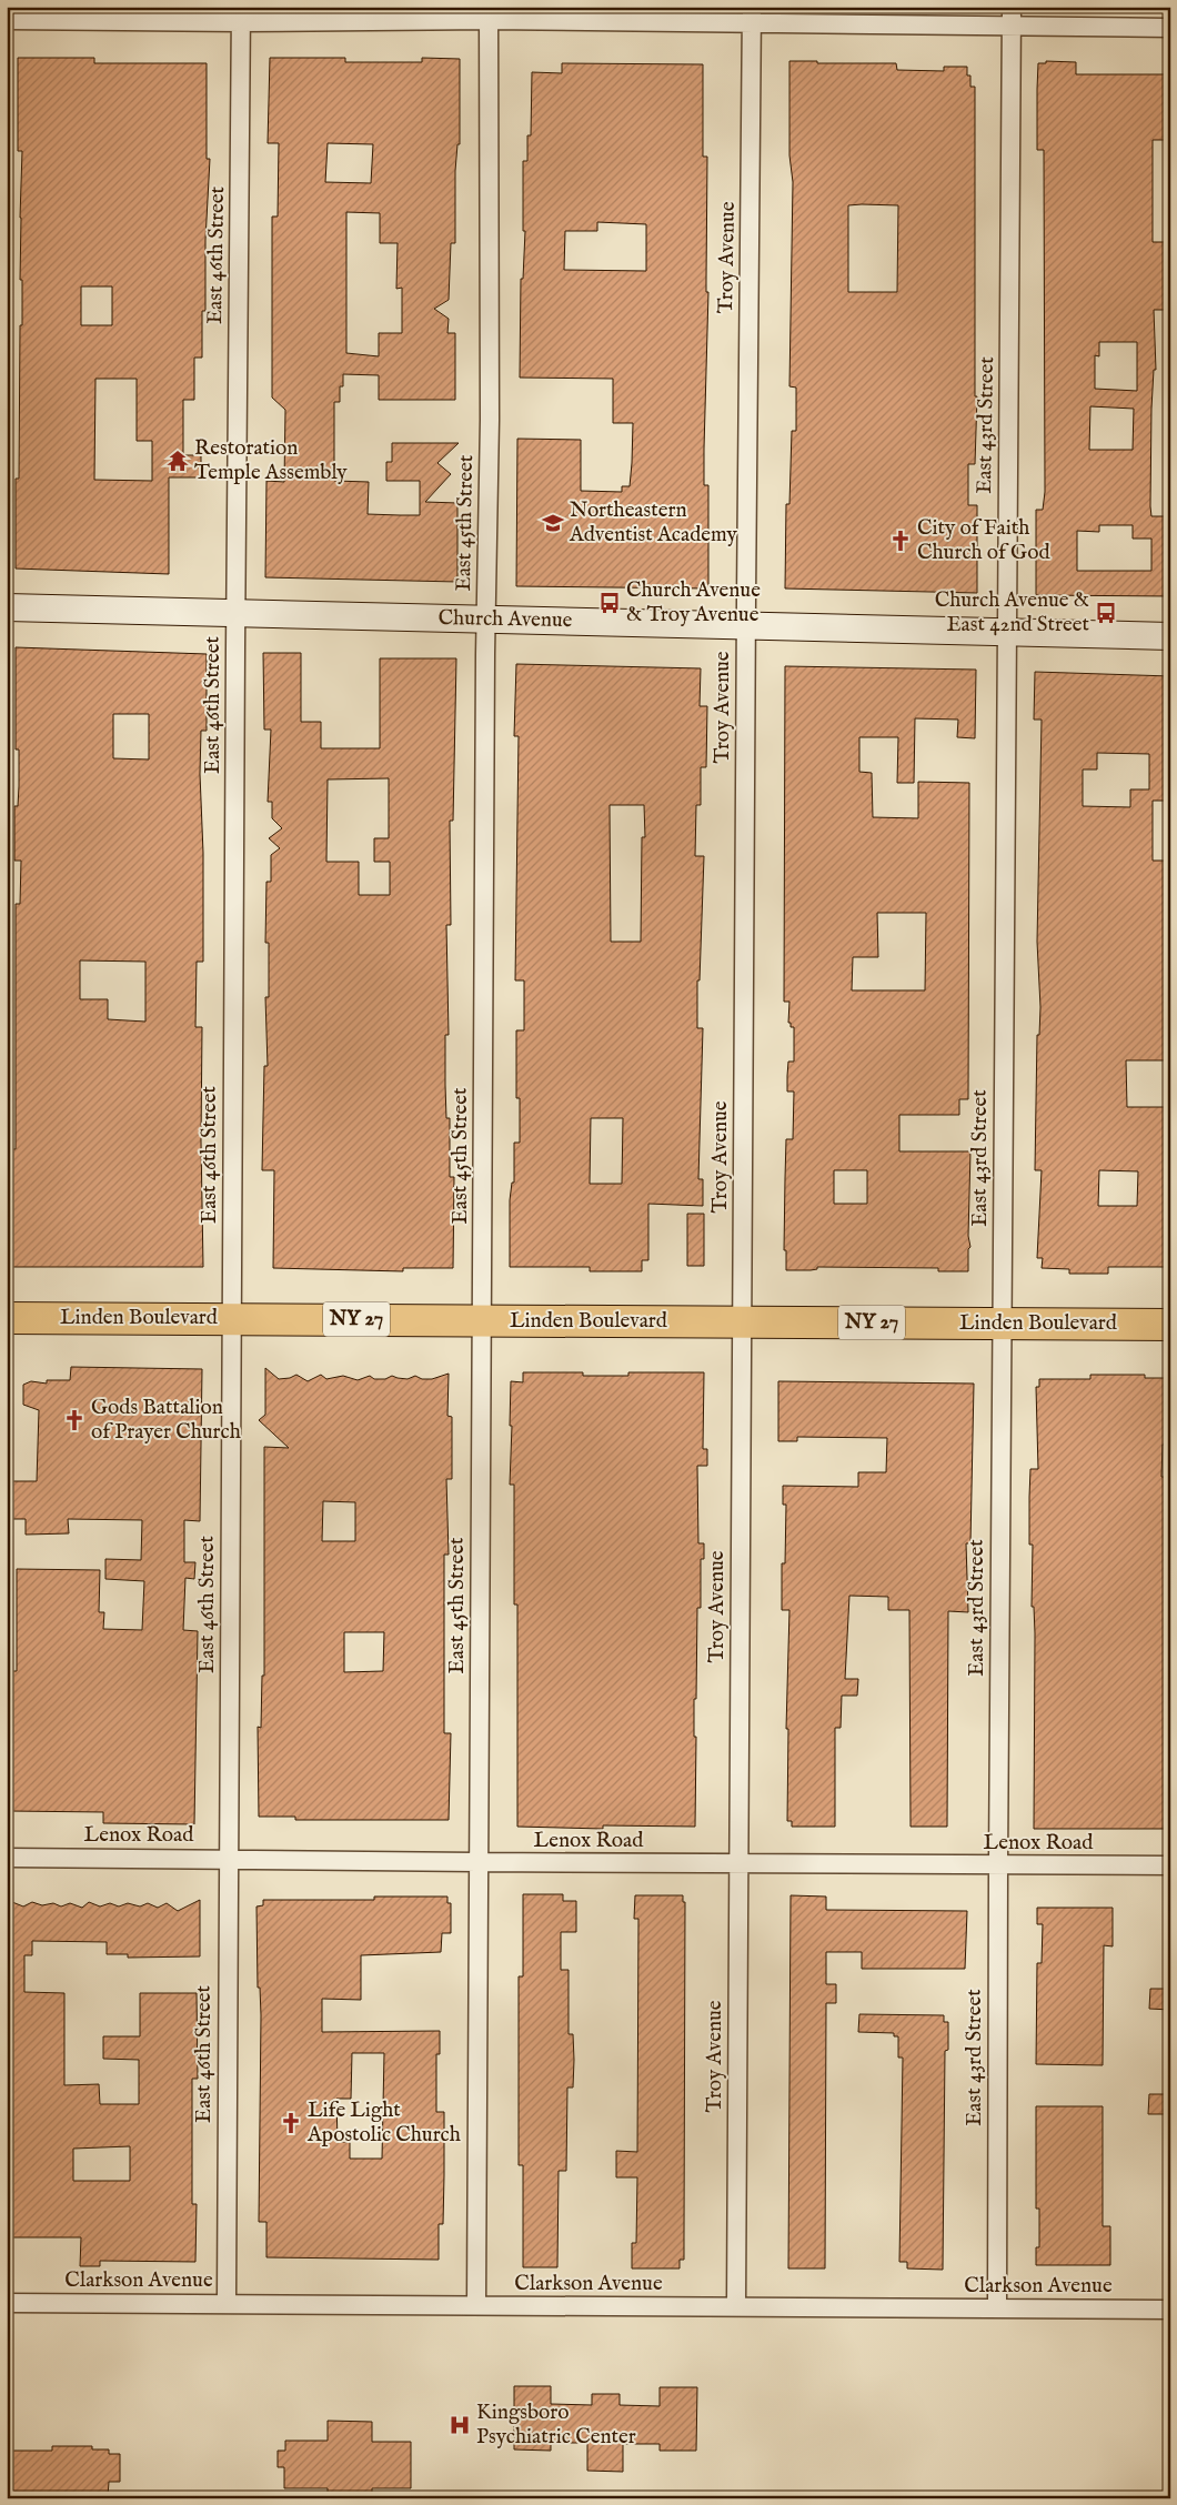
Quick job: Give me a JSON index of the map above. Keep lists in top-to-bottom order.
{
  "streets": {
    "highway": ["Linden Boulevard", "NY 27"],
    "main road": ["Church Avenue"],
    "street": [
      "East 46th Street",
      "Troy Avenue",
      "East 43rd Street",
      "East 45th Street",
      "Lenox Road",
      "Clarkson Avenue"
    ]
  },
  "crossings": [
    ["East 46th Street", "Church Avenue"],
    ["East 46th Street", "Linden Boulevard"],
    ["East 46th Street", "Lenox Road"],
    ["East 46th Street", "Clarkson Avenue"],
    ["Troy Avenue", "Church Avenue"],
    ["Troy Avenue", "Linden Boulevard"],
    ["Troy Avenue", "Lenox Road"],
    ["Troy Avenue", "Clarkson Avenue"],
    ["East 43rd Street", "Church Avenue"],
    ["East 43rd Street", "Linden Boulevard"],
    ["East 43rd Street", "Lenox Road"],
    ["East 43rd Street", "Clarkson Avenue"],
    ["East 45th Street", "Church Avenue"],
    ["East 45th Street", "Linden Boulevard"],
    ["East 45th Street", "Lenox Road"],
    ["East 45th Street", "Clarkson Avenue"]
  ],
  "places": {
    "temple": ["Restoration Temple Assembly"],
    "school or university": ["Northeastern Adventist Academy"],
    "church": ["City of Faith Church of God", "Gods Battalion of Prayer Church", "Life Light Apostolic Church"],
    "bus stop": ["Church Avenue & Troy Avenue", "Church Avenue & East 42nd Street"],
    "hospital": ["Kingsboro Psychiatric Center"]
  }
}
